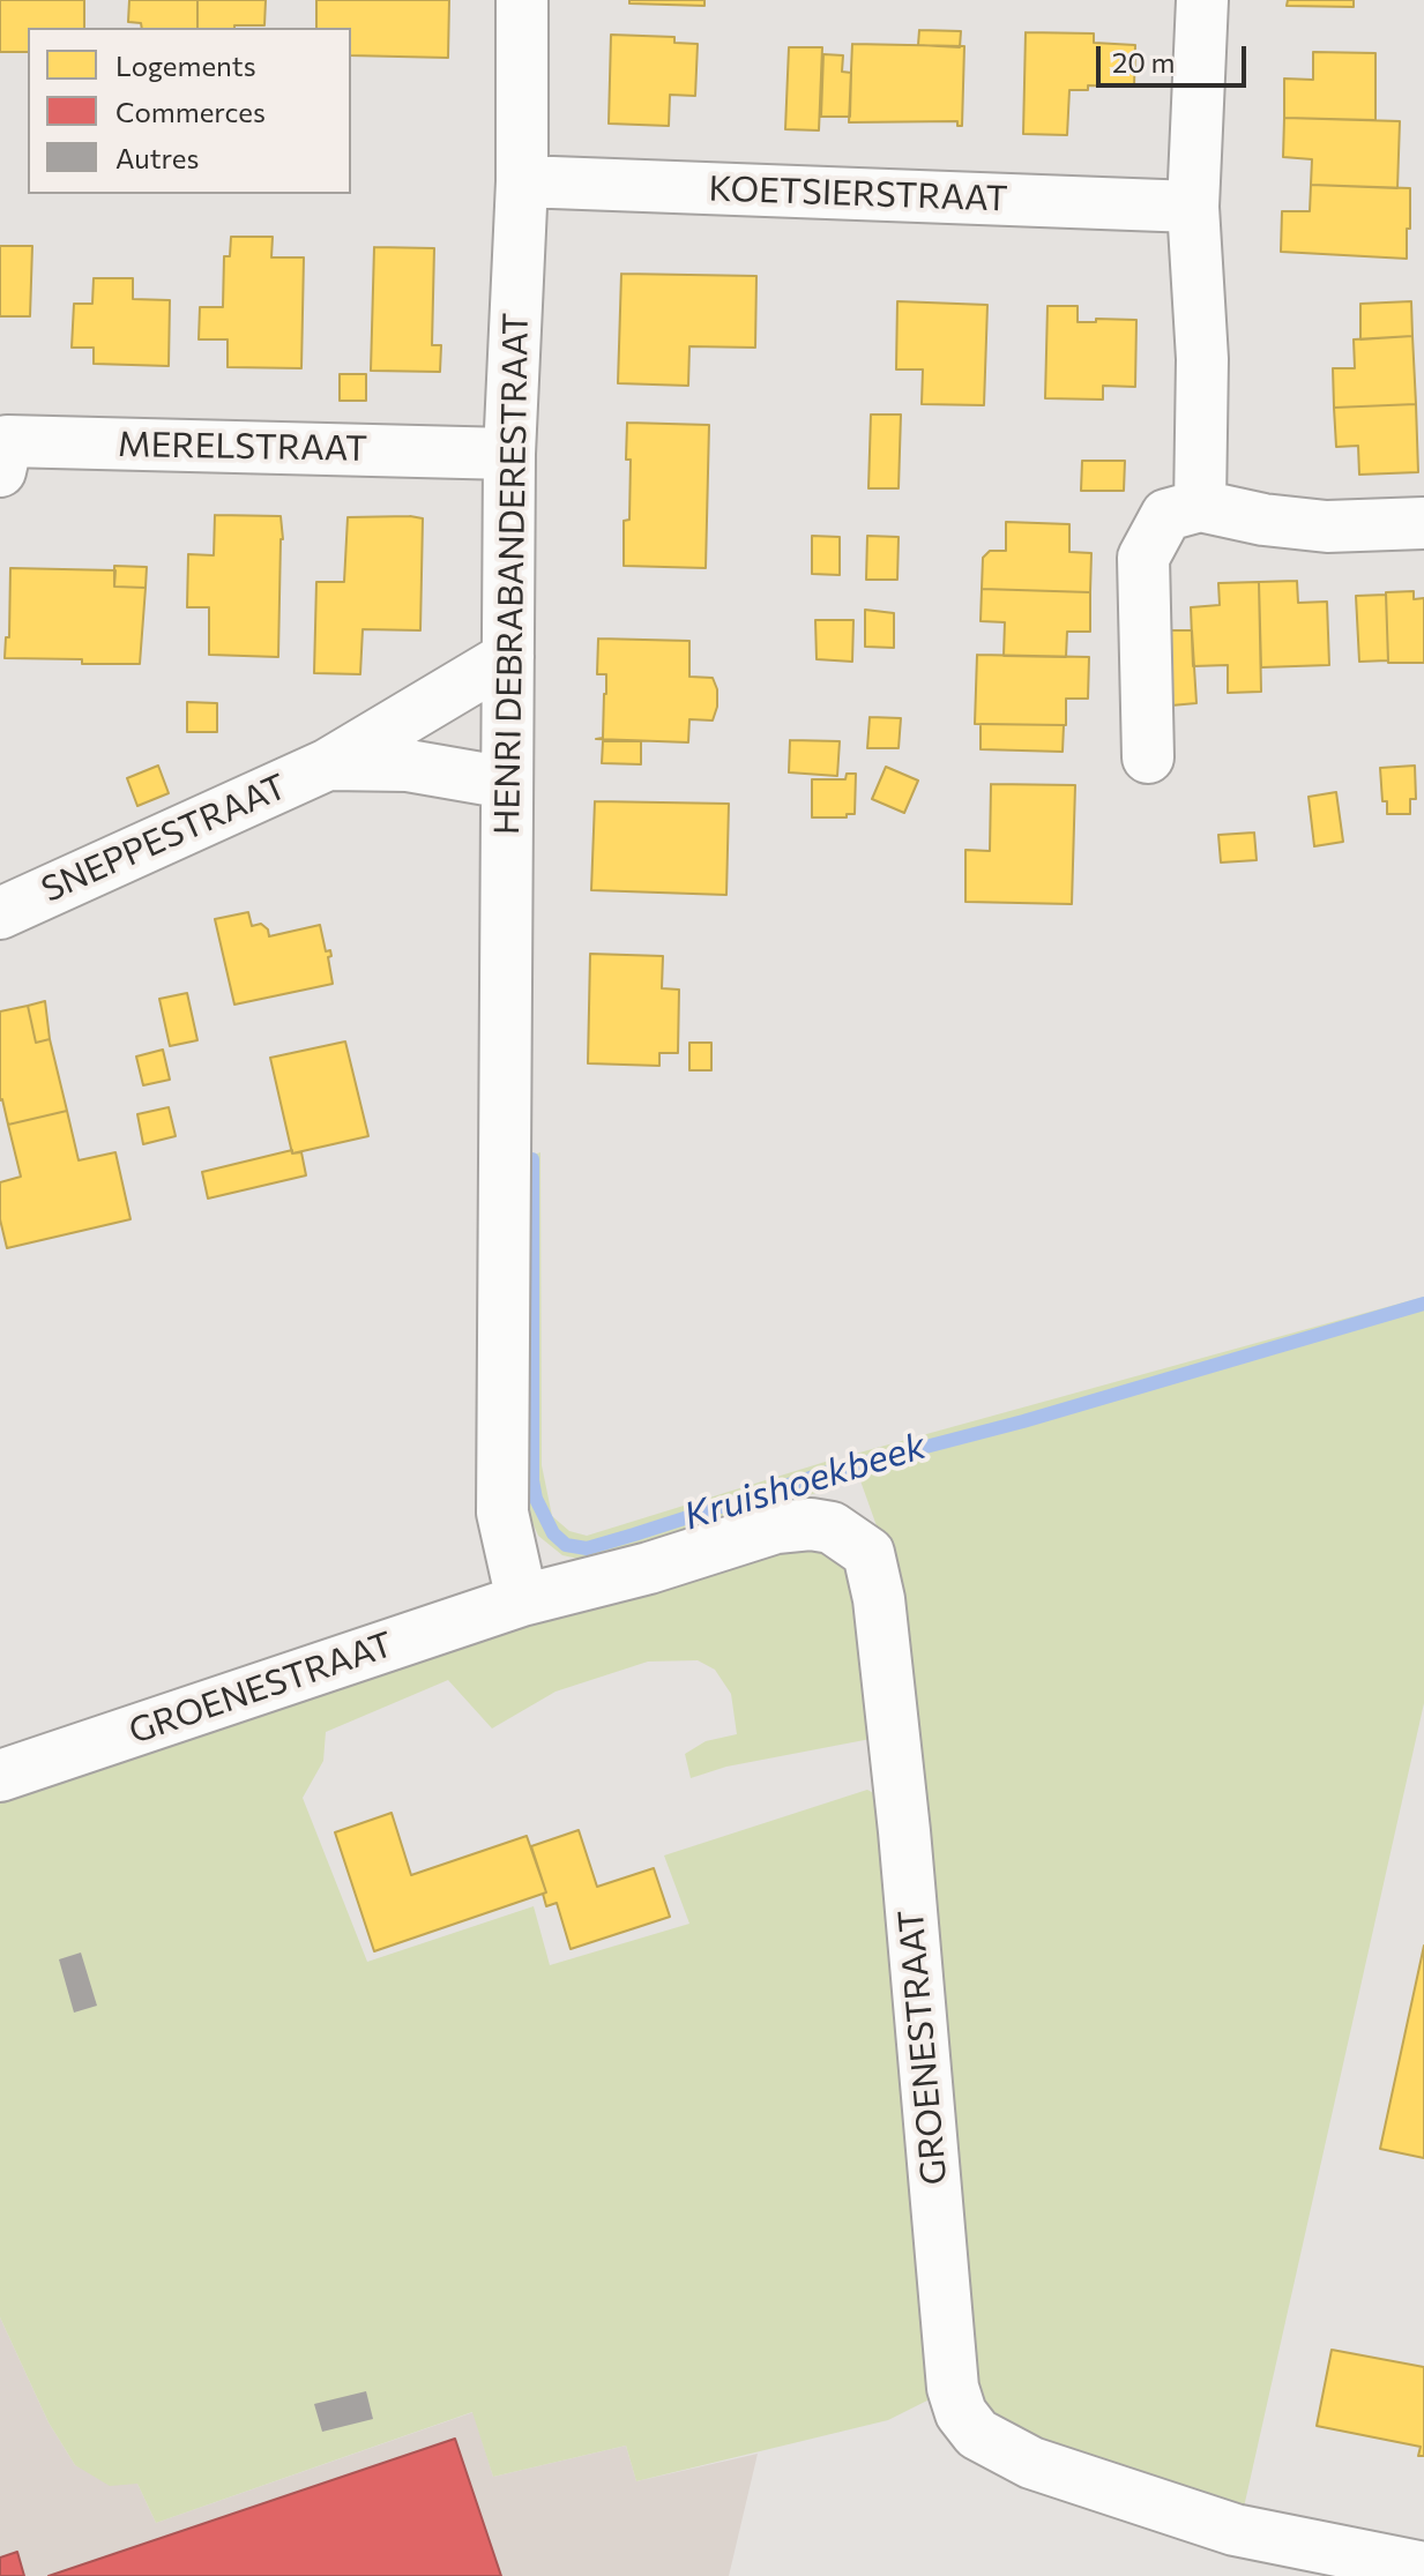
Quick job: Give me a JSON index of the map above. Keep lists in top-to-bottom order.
{
  "streets": {
    "street": [
      "KOETSIERSTRAAT",
      "MERELSTRAAT",
      "HENRI DEBRABANDERESTRAAT",
      "SNEPPESTRAAT",
      "GROENESTRAAT"
    ]
  },
  "crossings": [
    ["KOETSIERSTRAAT", "HENRI DEBRABANDERESTRAAT"],
    ["MERELSTRAAT", "HENRI DEBRABANDERESTRAAT"],
    ["HENRI DEBRABANDERESTRAAT", "SNEPPESTRAAT"],
    ["HENRI DEBRABANDERESTRAAT", "GROENESTRAAT"]
  ],
  "water": ["Kruishoekbeek"],
  "legend": ["Logements", "Commerces", "Autres"],
  "scale_bar": "20 m"
}
